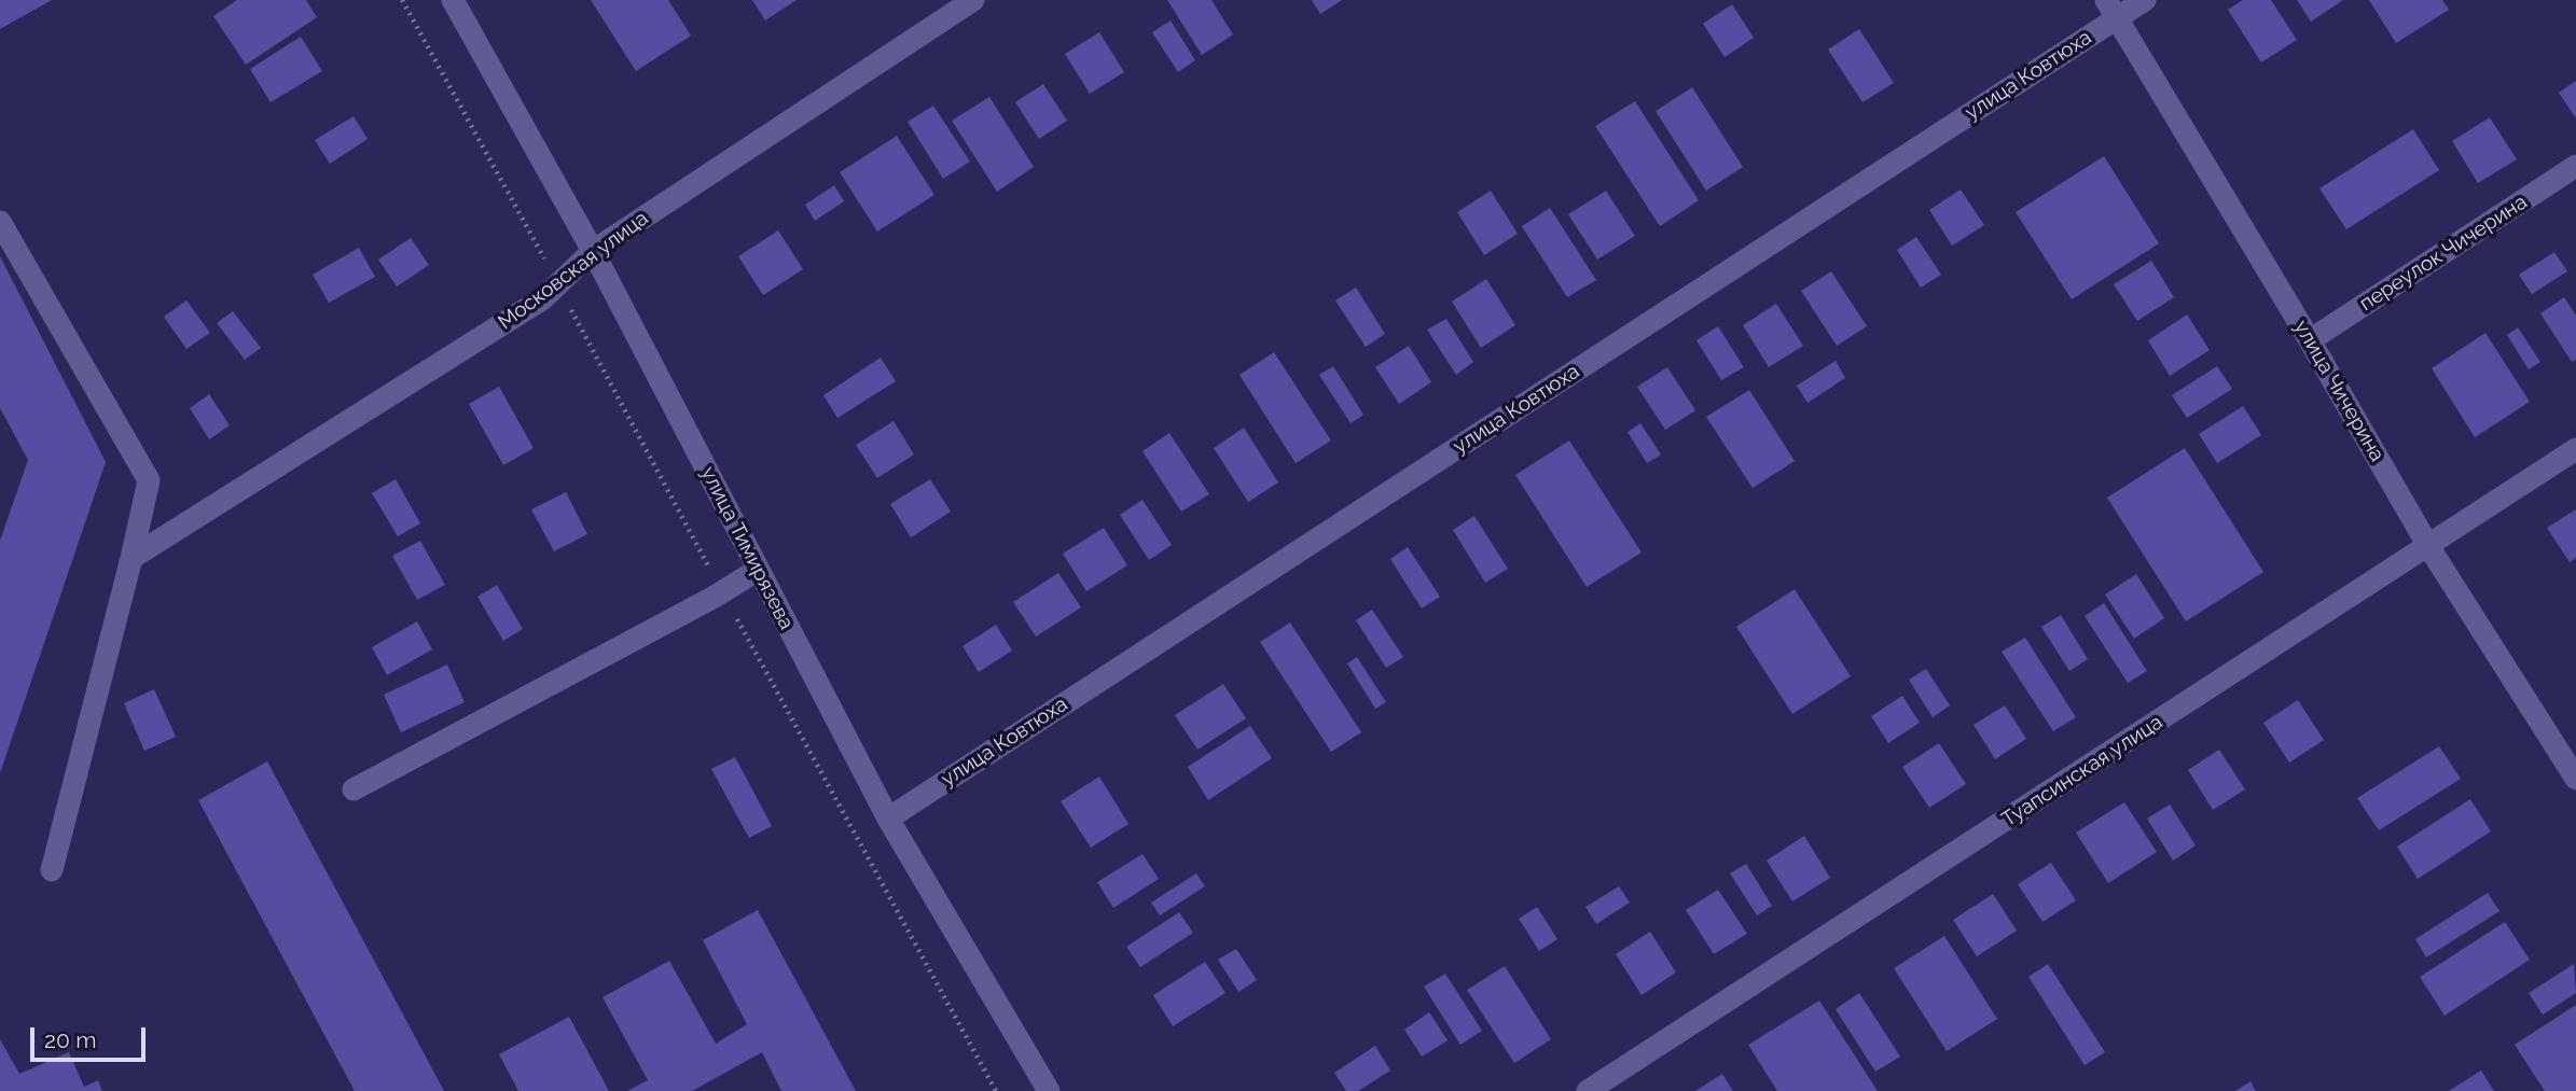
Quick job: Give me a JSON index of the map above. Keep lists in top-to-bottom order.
{
  "streets": {
    "street": [
      "улица Ковтюха",
      "переулок Чичерина",
      "Московская улица",
      "улица Чичерина",
      "улица Тимирязева",
      "Туапсинская улица"
    ]
  },
  "crossings": [
    ["улица Ковтюха", "улица Чичерина"],
    ["улица Ковтюха", "улица Тимирязева"],
    ["переулок Чичерина", "улица Чичерина"],
    ["Московская улица", "улица Тимирязева"],
    ["улица Чичерина", "Туапсинская улица"]
  ],
  "scale_bar": "20 m"
}
